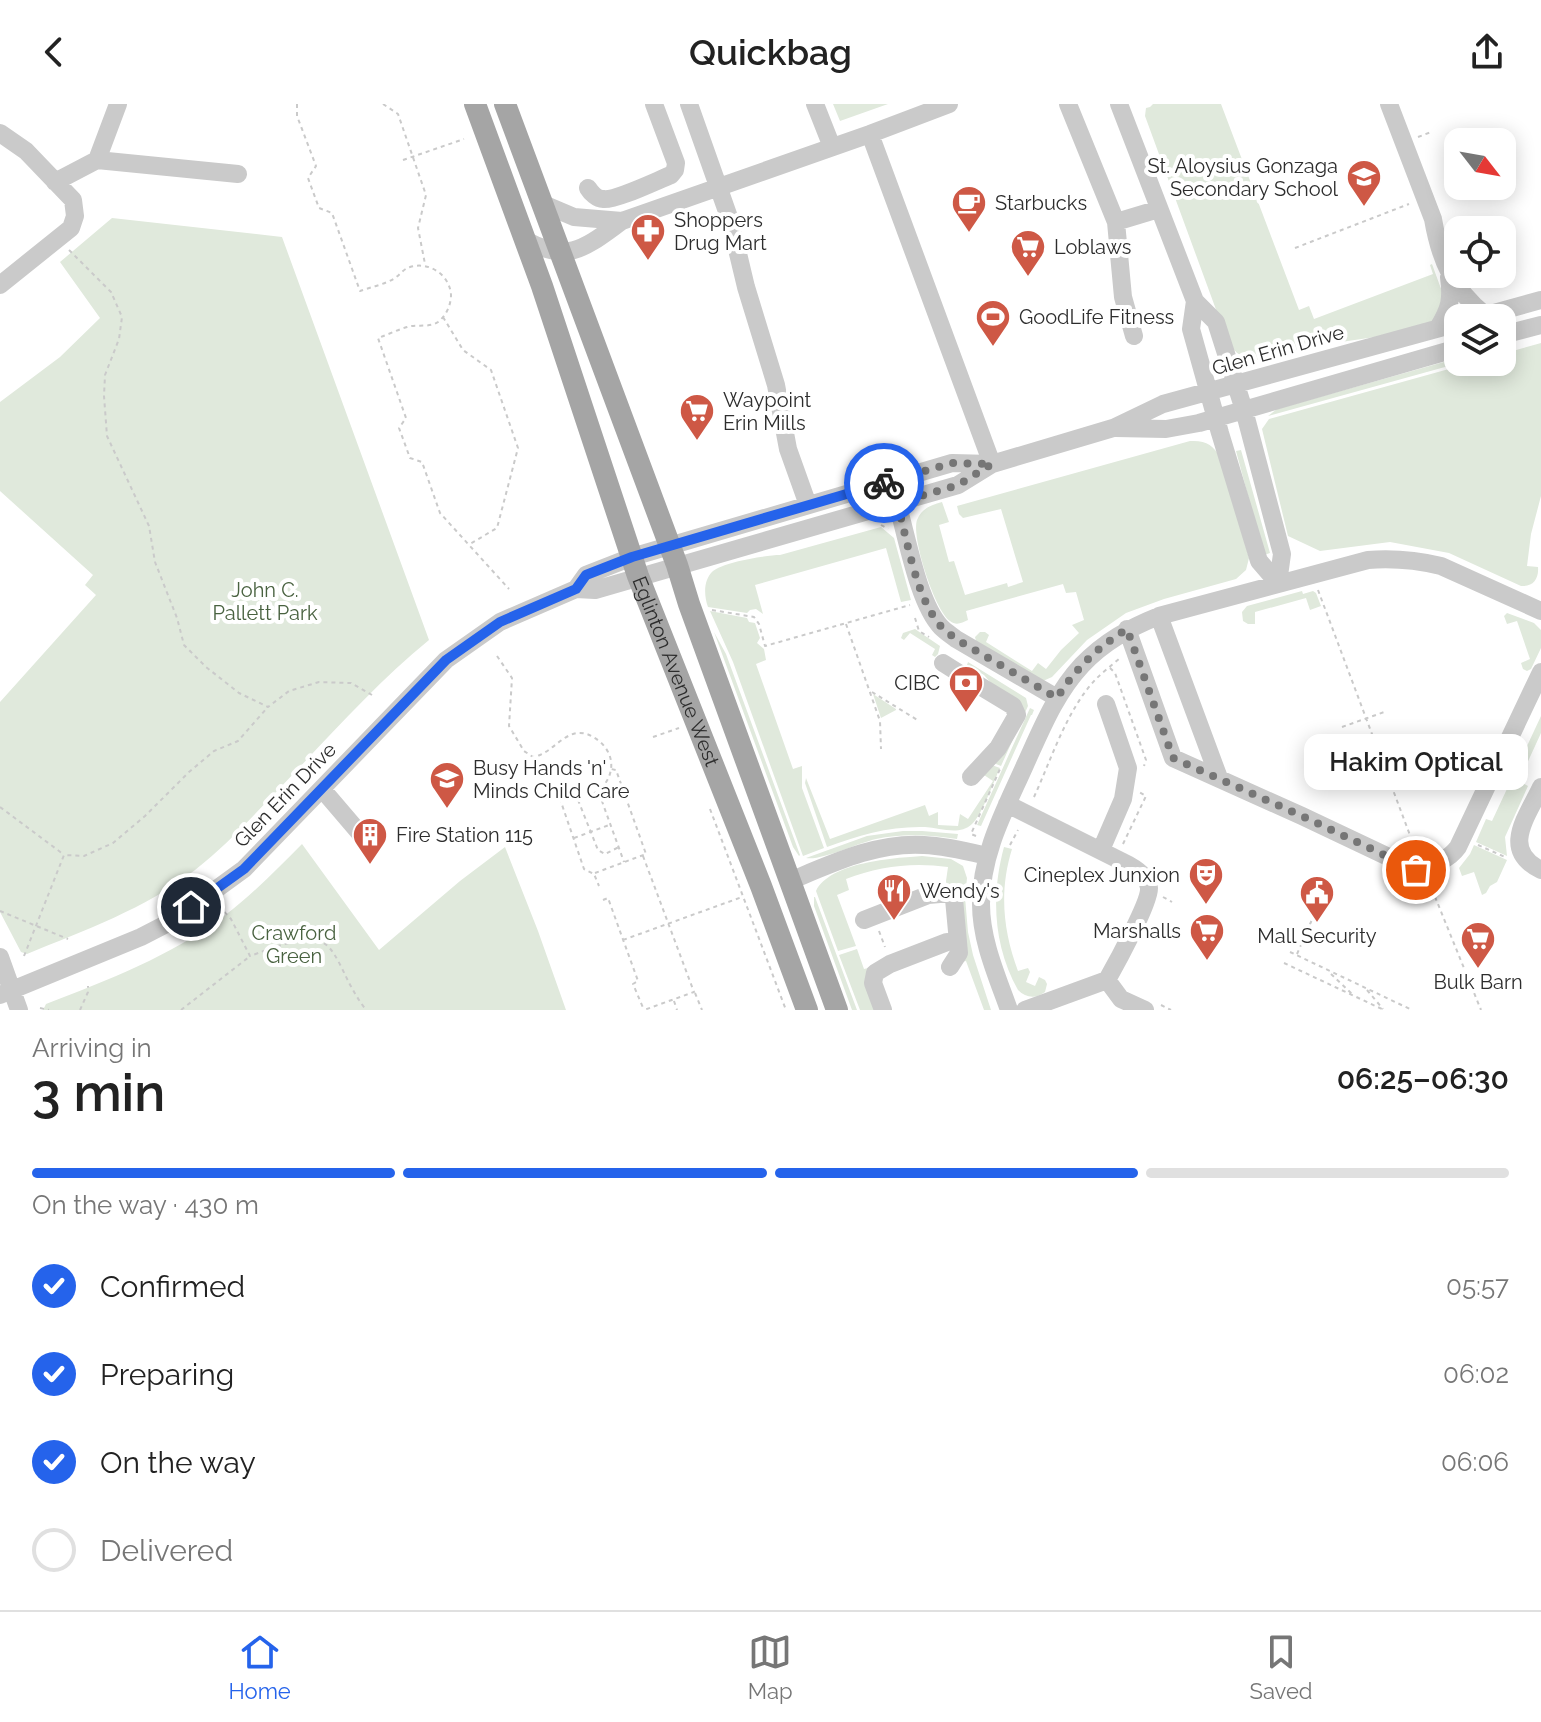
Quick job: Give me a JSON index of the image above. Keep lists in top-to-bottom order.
{
  "streets": {
    "main road": ["Eglinton Avenue West"],
    "street": ["Glen Erin Drive"]
  },
  "crossings": [
    ["Glen Erin Drive", "Eglinton Avenue West"]
  ],
  "parks": ["John C. Pallett Park", "Crawford Green"],
  "places": {
    "school or university": ["St. Aloysius Gonzaga Secondary School", "Busy Hands 'n' Minds Child Care"],
    "cafe": ["Starbucks"],
    "pharmacy": ["Shoppers Drug Mart"],
    "supermarket": [
      "Loblaws",
      "Waypoint Erin Mills",
      "Marshalls",
      "Bulk Barn"
    ],
    "sports": ["GoodLife Fitness"],
    "bank": ["CIBC"],
    "building": ["Fire Station 115"],
    "other": ["Hakim Optical"],
    "theatre": ["Cineplex Junxion"],
    "restaurant": ["Wendy's"],
    "public building": ["Mall Security"]
  },
  "north": "bottom right",
  "page": {
    "header": "Quickbag",
    "bubble": "Hakim Optical",
    "heading": ["3 min", "Arriving in", "06:25–06:30"],
    "bar": "On the way · 430 m",
    "list": [
      ["Confirmed", "05:57"],
      ["Preparing", "06:02"],
      ["On the way", "06:06"],
      "Delivered"
    ],
    "tabs": ["Home", "Map", "Saved"]
  }
}
